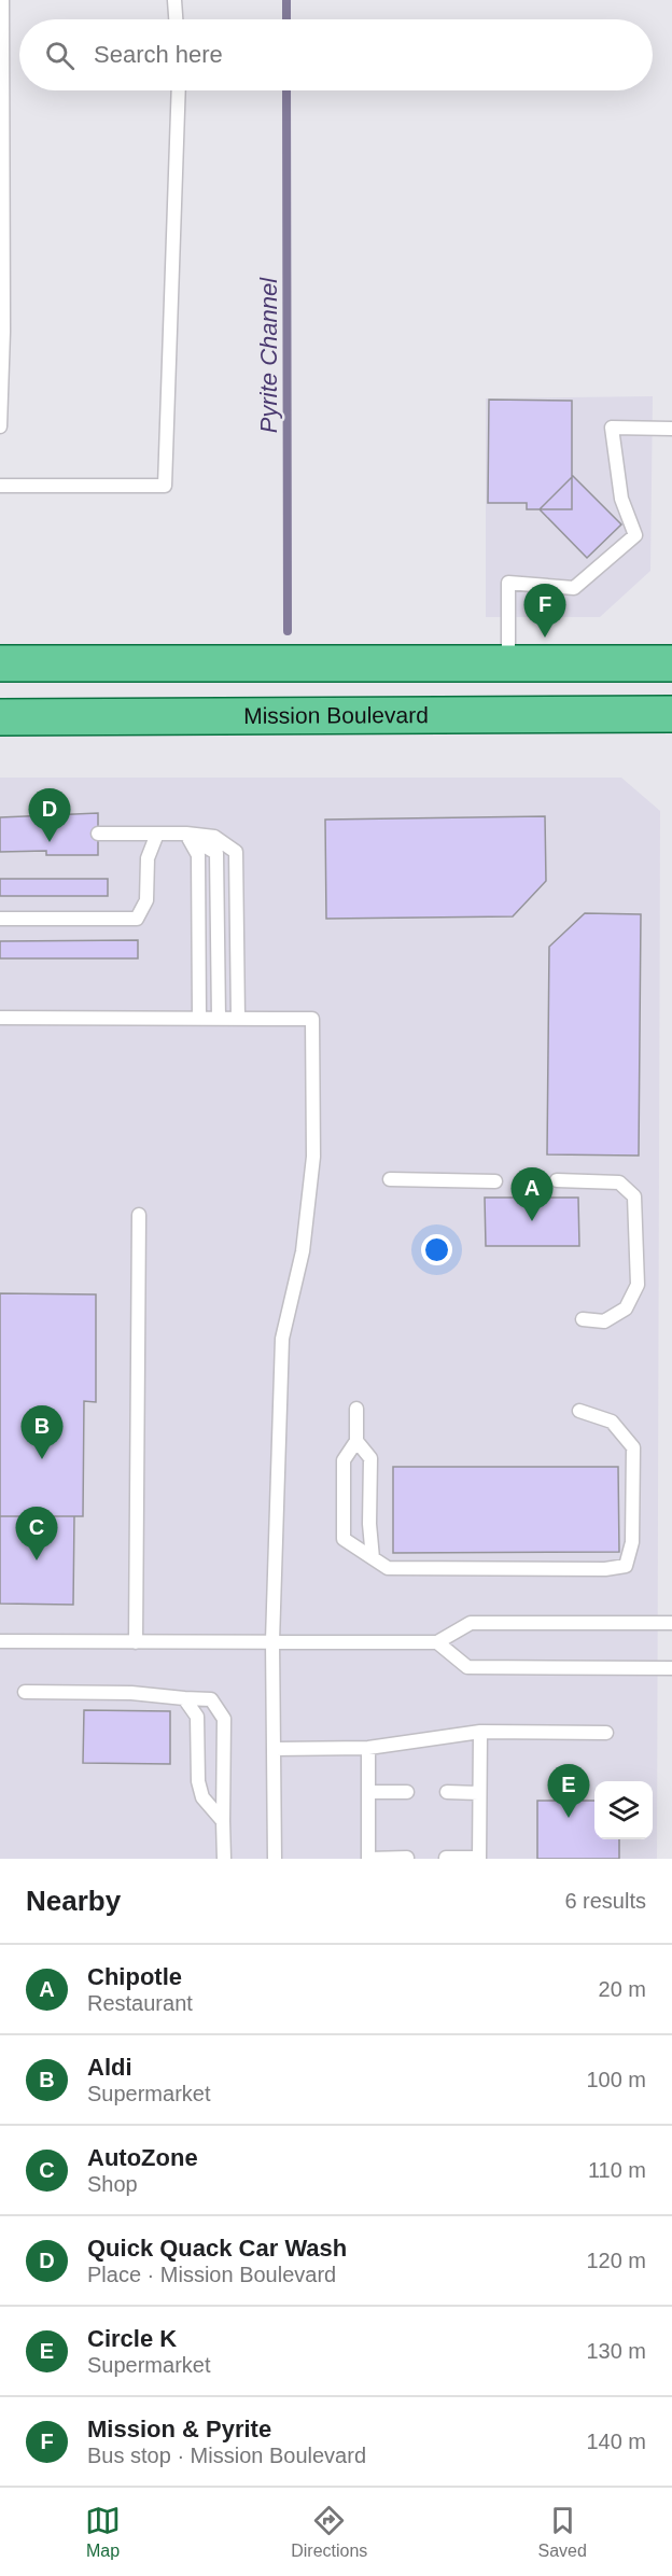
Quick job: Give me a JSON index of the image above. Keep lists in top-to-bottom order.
{
  "streets": {
    "main road": ["Mission Boulevard"]
  },
  "water": ["Pyrite Channel"],
  "page": {
    "search": "Search here",
    "pins": [
      "F",
      "D",
      "A",
      "B",
      "C",
      "E"
    ],
    "heading": ["Nearby", "6 results"],
    "list": [
      {
        "mark": "A",
        "name": "Chipotle",
        "note": "Restaurant",
        "value": "20 m"
      },
      {
        "mark": "B",
        "name": "Aldi",
        "note": "Supermarket",
        "value": "100 m"
      },
      {
        "mark": "C",
        "name": "AutoZone",
        "note": "Shop",
        "value": "110 m"
      },
      {
        "mark": "D",
        "name": "Quick Quack Car Wash",
        "note": "Place · Mission Boulevard",
        "value": "120 m"
      },
      {
        "mark": "E",
        "name": "Circle K",
        "note": "Supermarket",
        "value": "130 m"
      },
      {
        "mark": "F",
        "name": "Mission & Pyrite",
        "note": "Bus stop · Mission Boulevard",
        "value": "140 m"
      }
    ],
    "nav": ["Map", "Directions", "Saved"]
  }
}
